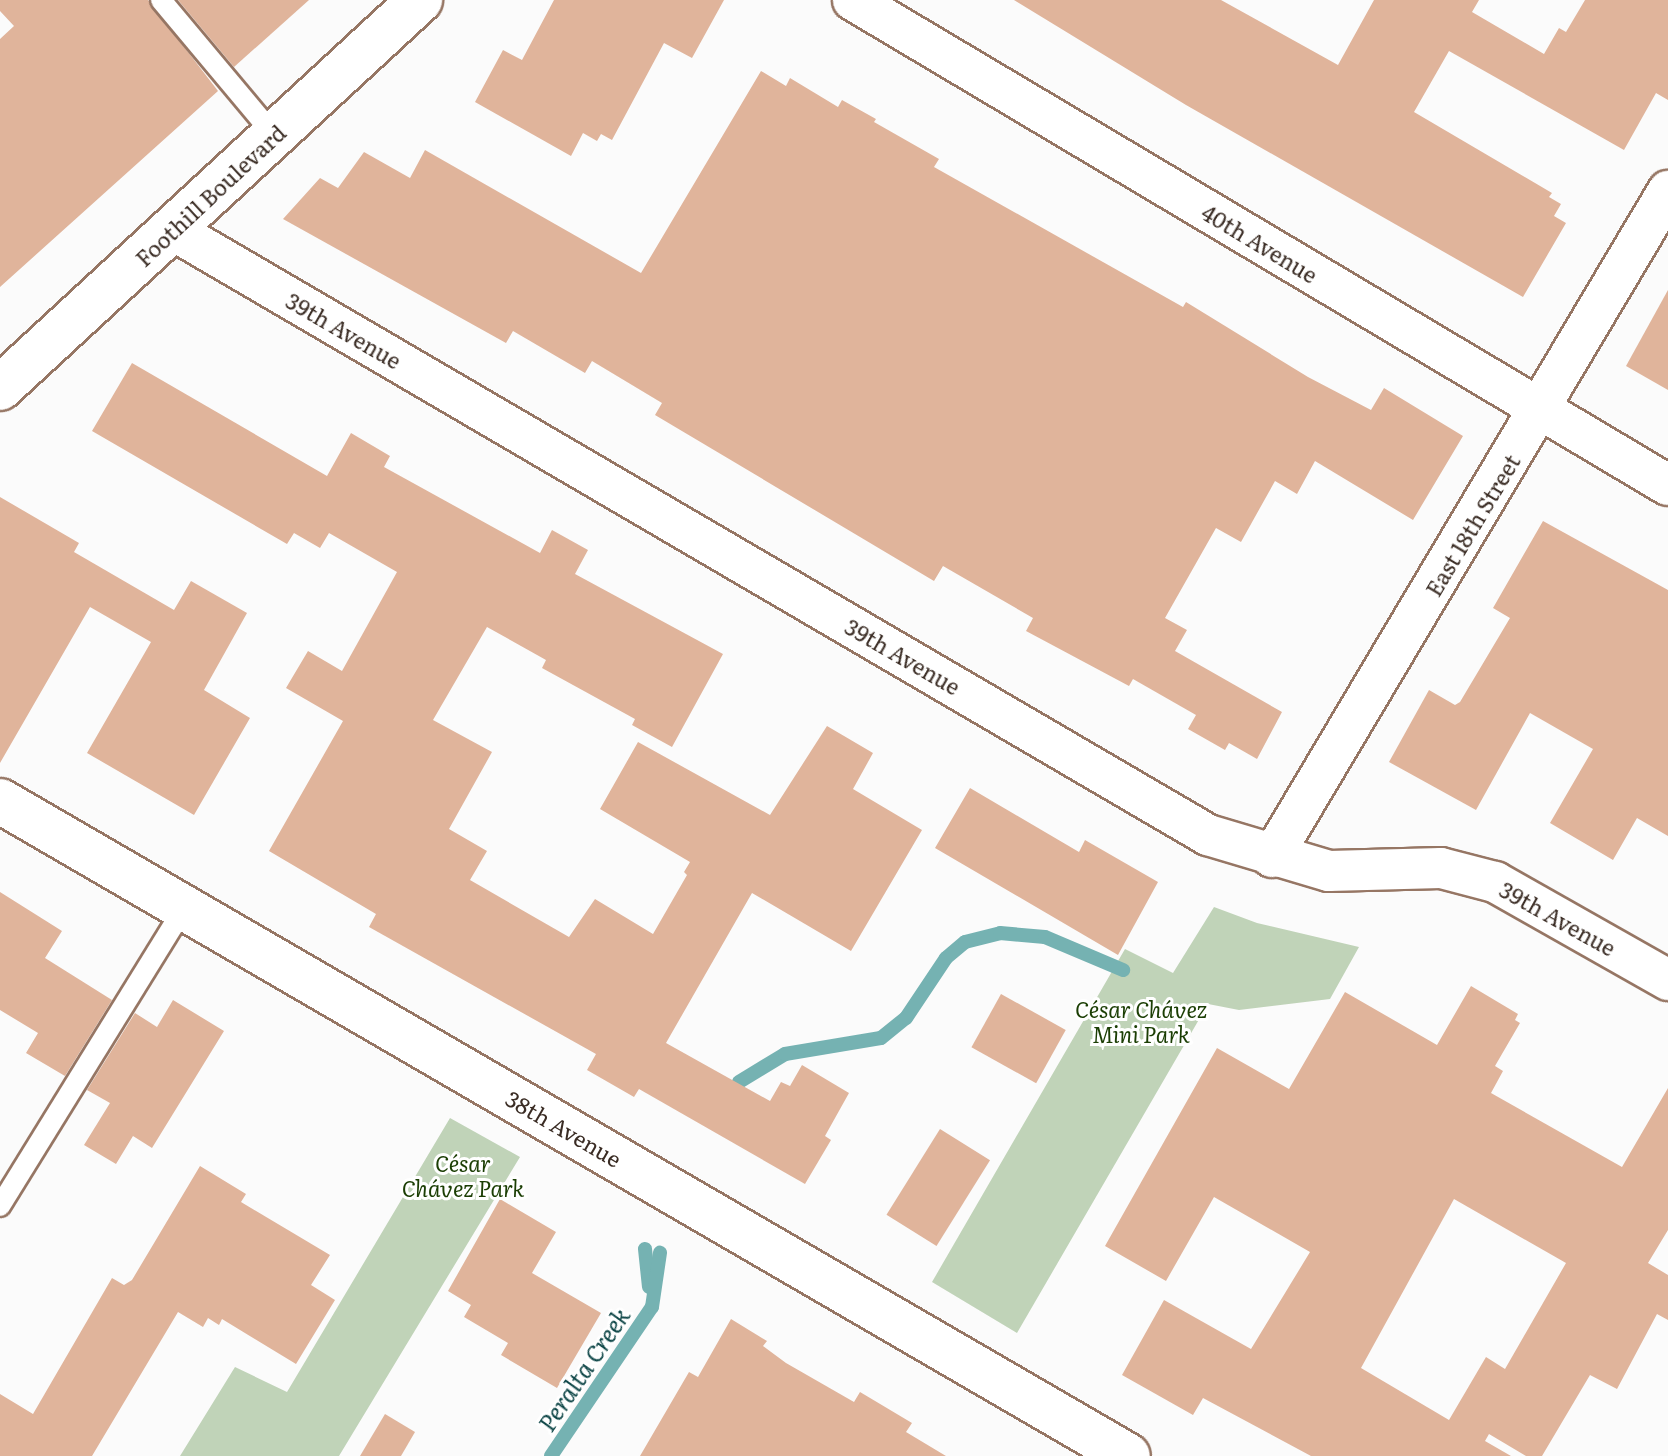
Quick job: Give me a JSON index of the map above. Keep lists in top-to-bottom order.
{
  "streets": {
    "street": [
      "Foothill Boulevard",
      "40th Avenue",
      "39th Avenue",
      "East 18th Street",
      "38th Avenue"
    ]
  },
  "crossings": [
    ["Foothill Boulevard", "39th Avenue"],
    ["40th Avenue", "East 18th Street"],
    ["39th Avenue", "East 18th Street"]
  ],
  "water": ["Peralta Creek"],
  "parks": ["César Chávez Mini Park", "César Chávez Park"]
}
